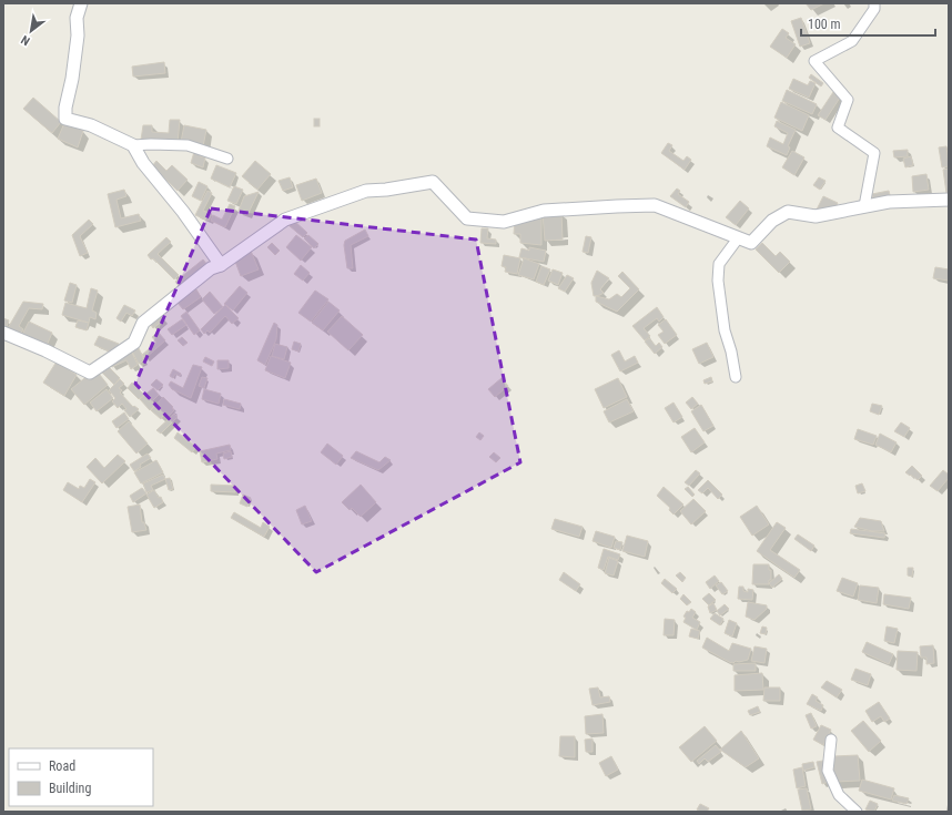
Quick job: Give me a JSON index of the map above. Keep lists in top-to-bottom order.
{
  "legend": ["Road", "Building"],
  "scale_bar": "100 m",
  "north": "bottom left"
}
